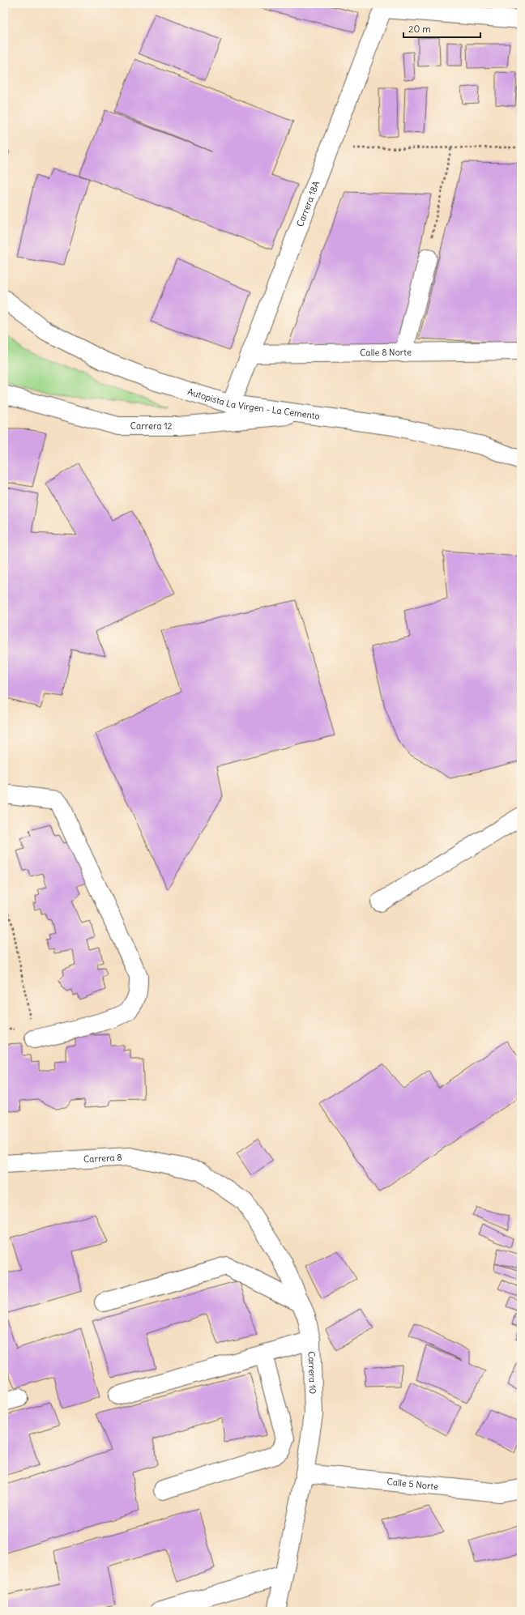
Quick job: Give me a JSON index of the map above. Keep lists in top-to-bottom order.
{
  "streets": {
    "street": [
      "Carrera 18A",
      "Calle 8 Norte",
      "Autopista La Virgen - La Cemento",
      "Carrera 12",
      "Carrera 8",
      "Carrera 10",
      "Calle 5 Norte"
    ]
  },
  "crossings": [
    ["Carrera 18A", "Calle 8 Norte"],
    ["Carrera 18A", "Autopista La Virgen - La Cemento"],
    ["Autopista La Virgen - La Cemento", "Carrera 12"],
    ["Carrera 8", "Carrera 10"],
    ["Carrera 10", "Calle 5 Norte"]
  ],
  "scale_bar": "20 m"
}
